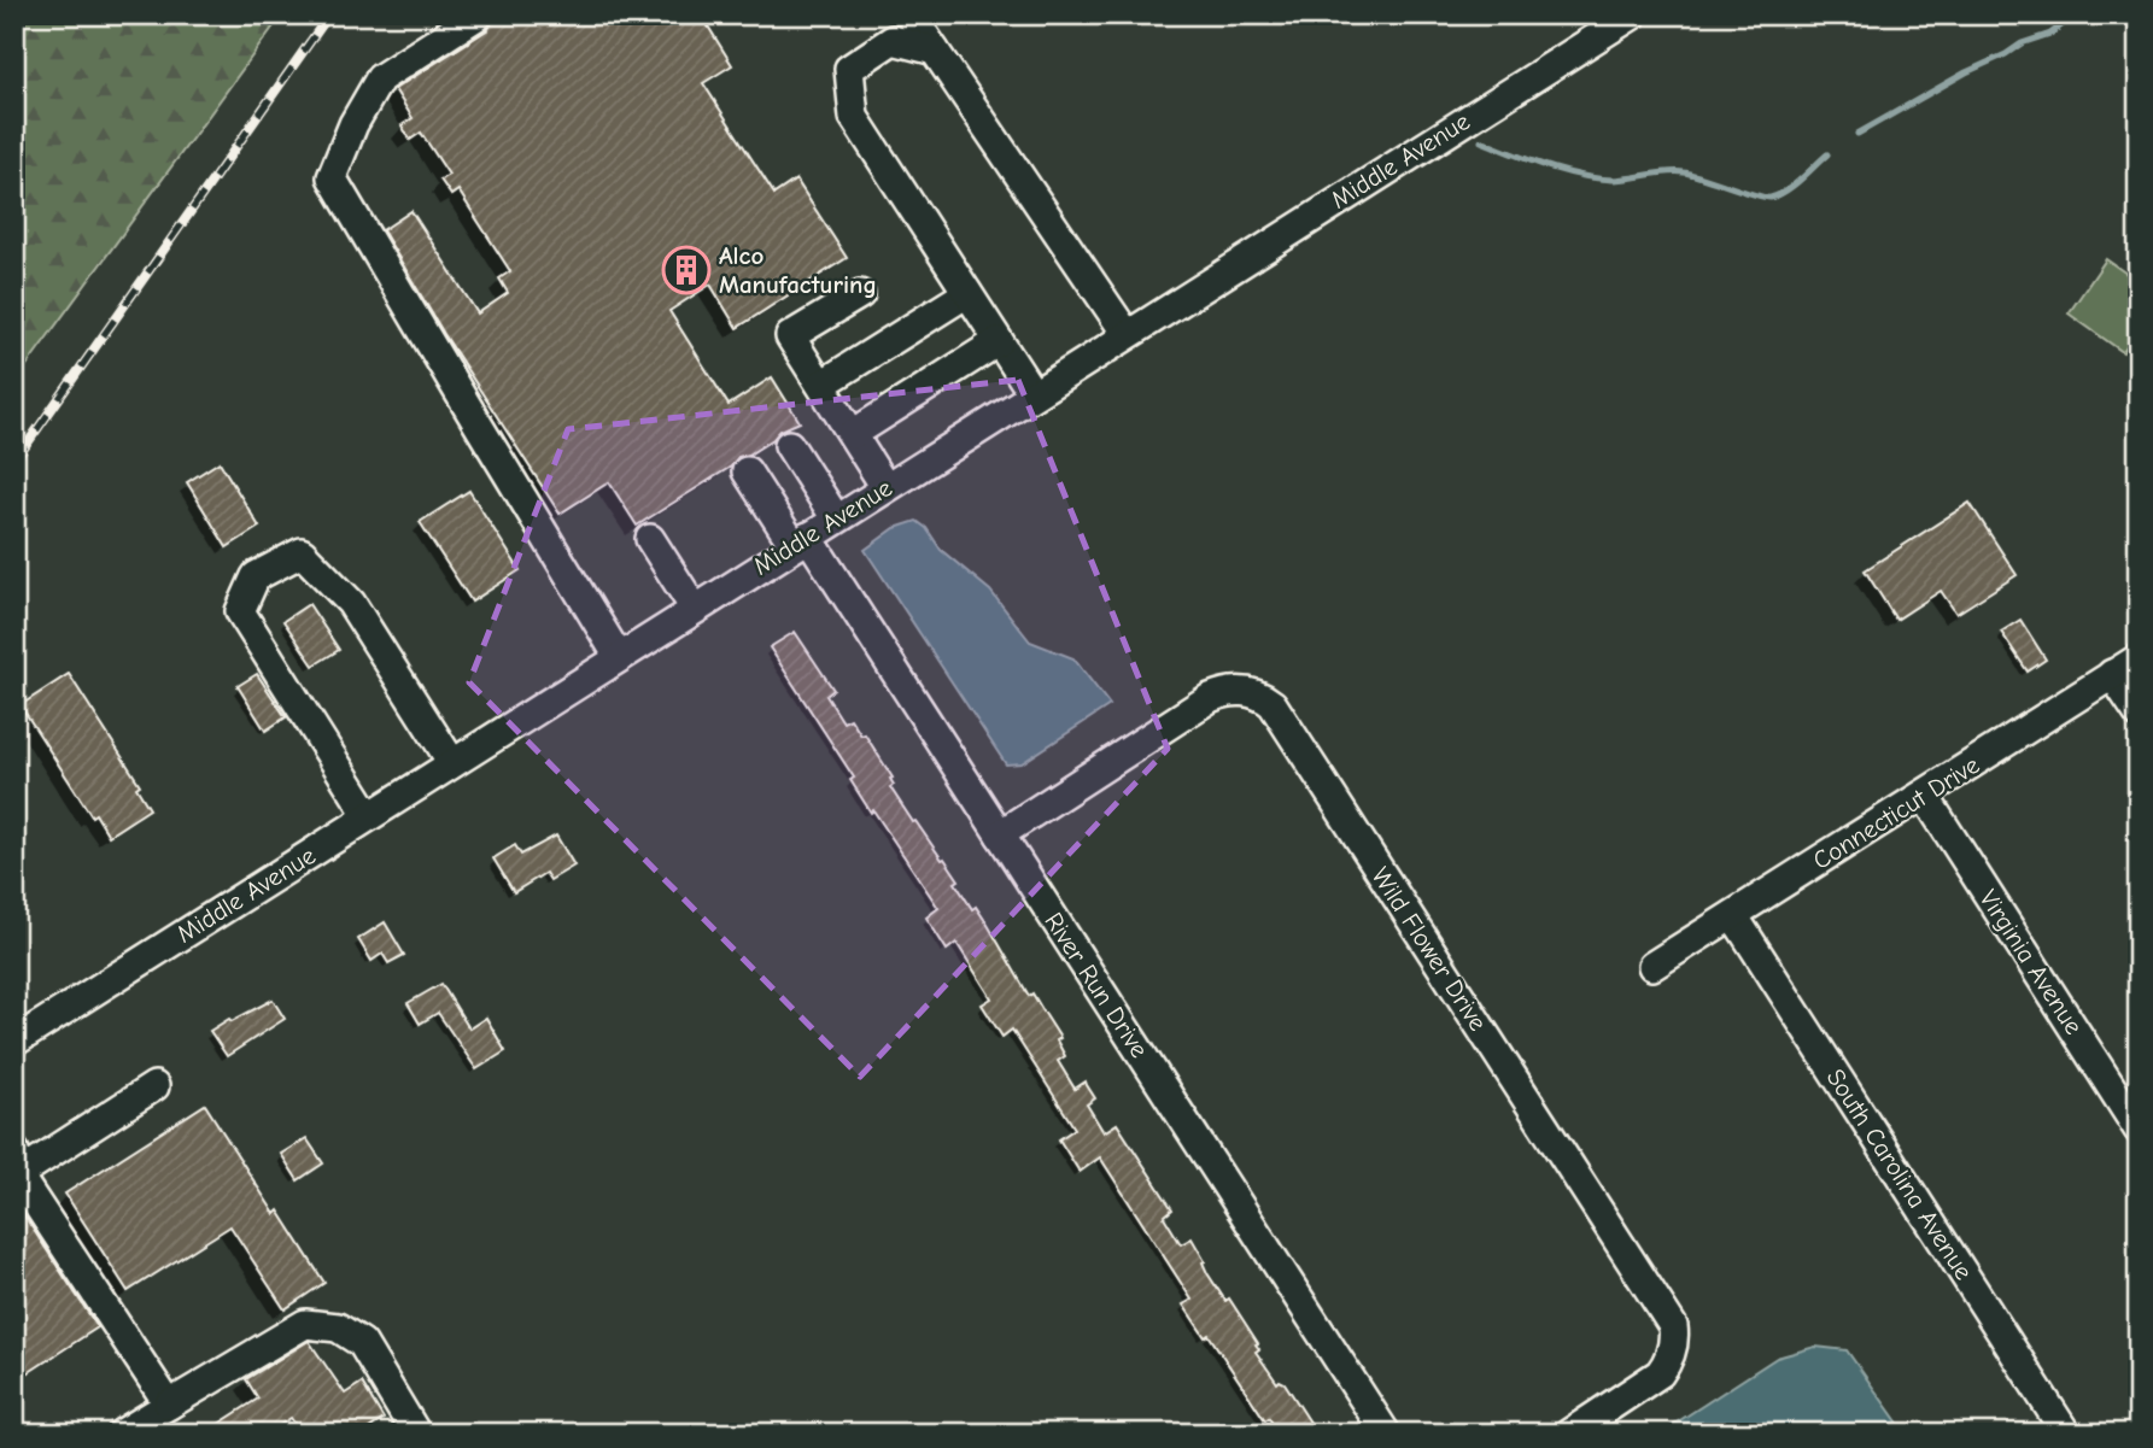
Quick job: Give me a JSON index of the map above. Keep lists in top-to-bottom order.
{
  "streets": {
    "street": [
      "Middle Avenue",
      "Connecticut Drive",
      "Wild Flower Drive",
      "Virginia Avenue",
      "River Run Drive",
      "South Carolina Avenue"
    ]
  },
  "crossings": [
    ["Middle Avenue", "River Run Drive"],
    ["Connecticut Drive", "Virginia Avenue"],
    ["Connecticut Drive", "South Carolina Avenue"],
    ["Wild Flower Drive", "River Run Drive"]
  ],
  "places": {
    "building": ["Alco Manufacturing"]
  }
}
